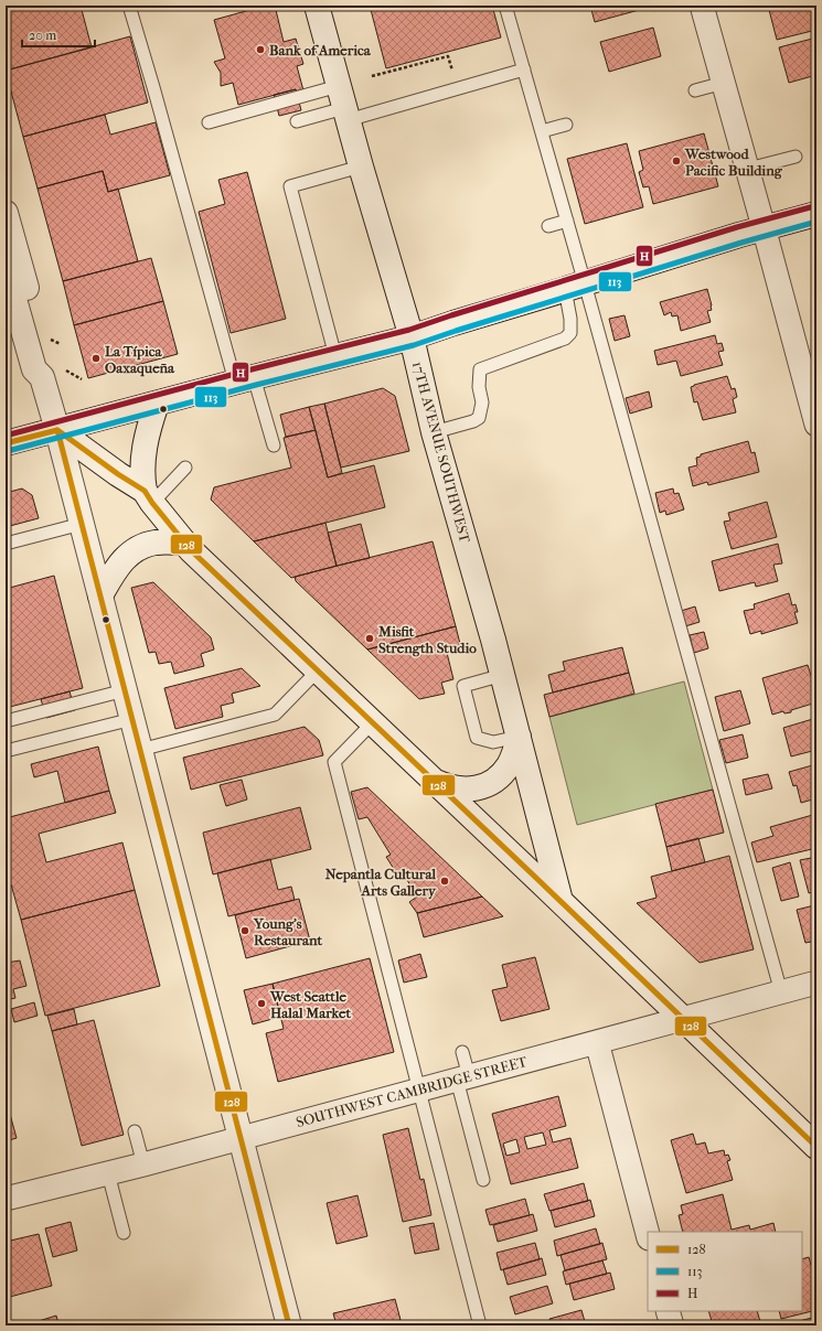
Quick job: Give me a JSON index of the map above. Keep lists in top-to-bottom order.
{
  "streets": {
    "main road": ["17TH AVENUE SOUTHWEST"],
    "street": ["SOUTHWEST CAMBRIDGE STREET"]
  },
  "places": [
    "Bank of America",
    "Westwood Pacific Building",
    "La Típica Oaxaqueña",
    "Misfit Strength Studio",
    "Nepantla Cultural Arts Gallery",
    "Young's Restaurant",
    "West Seattle Halal Market"
  ],
  "lines": ["transit line H", "transit line 113", "transit line 128"],
  "legend": ["128", "113", "H"],
  "scale_bar": "20 m"
}
